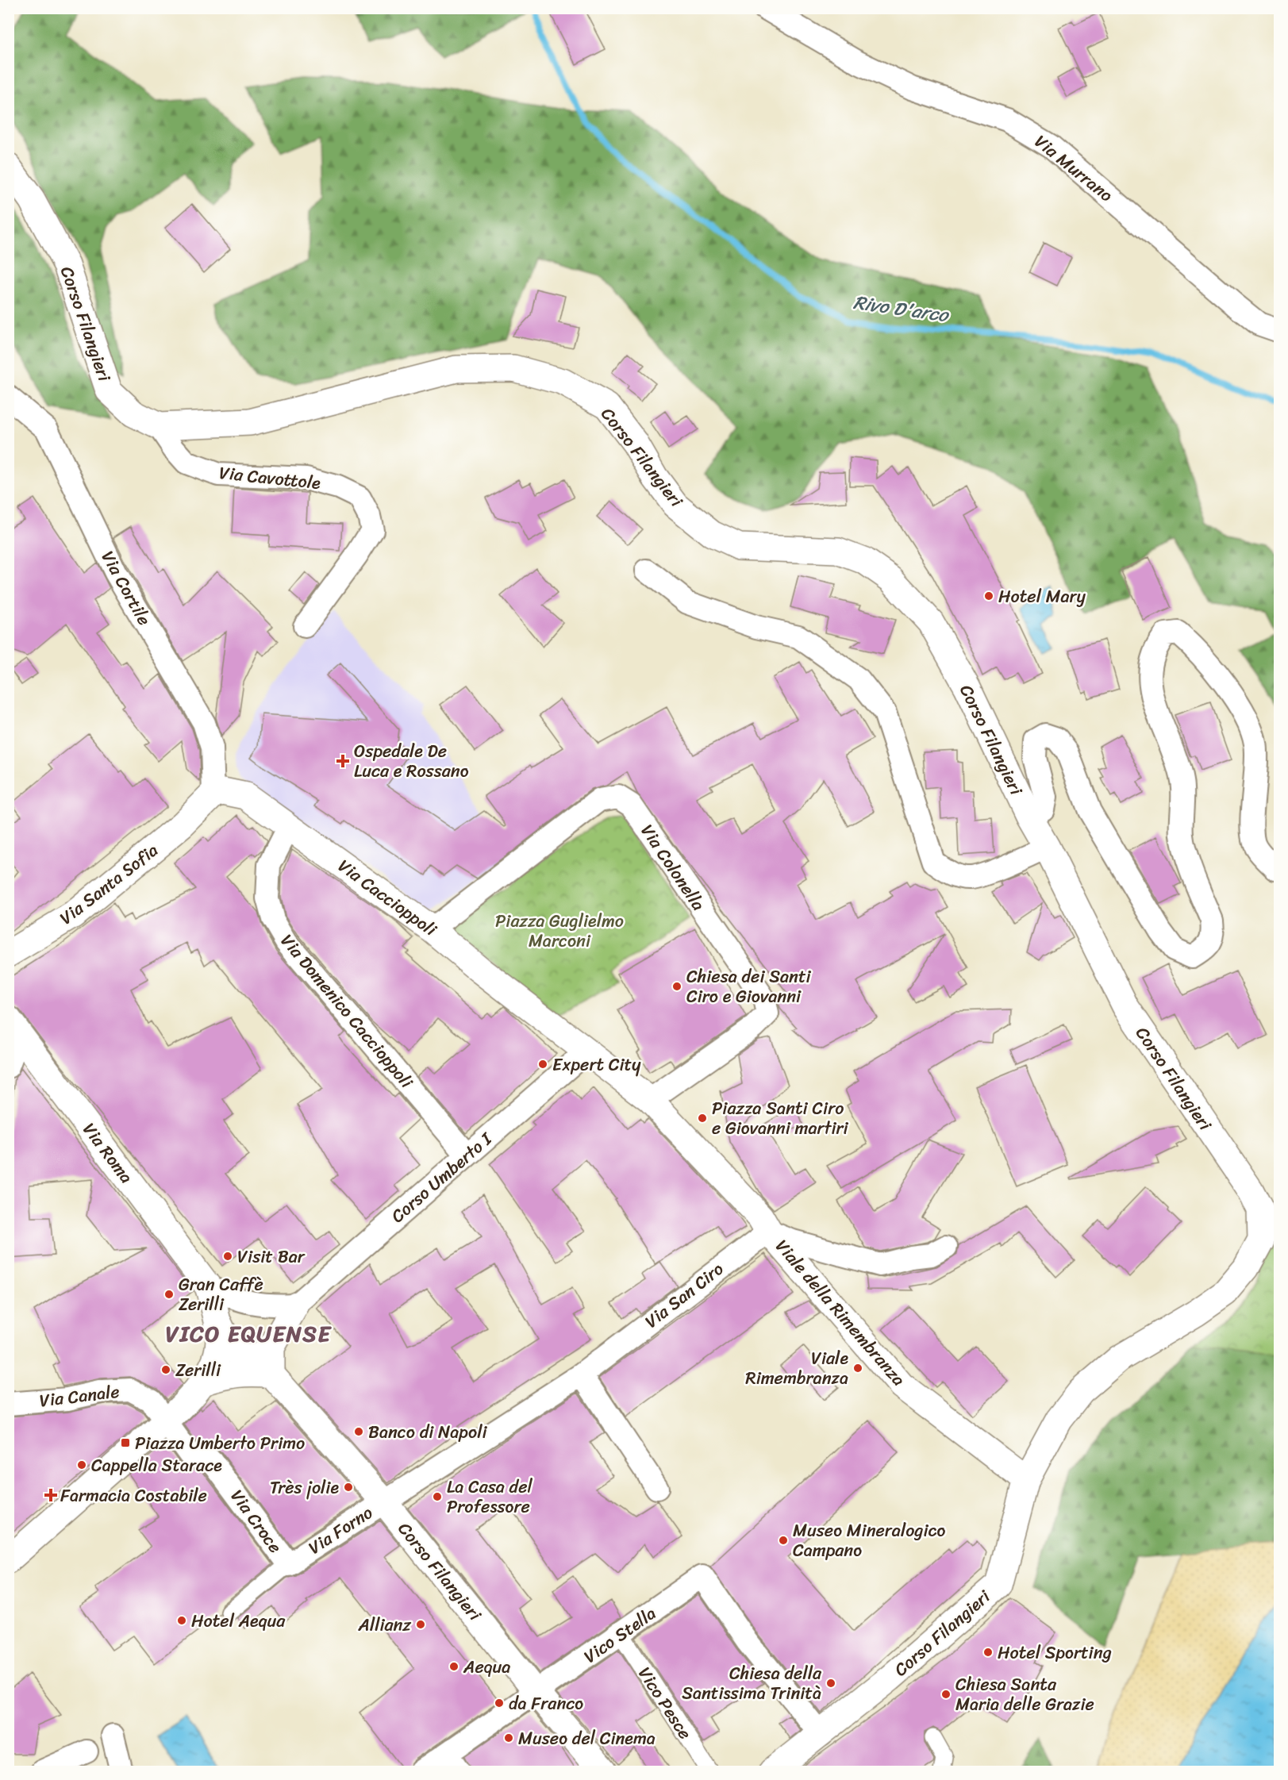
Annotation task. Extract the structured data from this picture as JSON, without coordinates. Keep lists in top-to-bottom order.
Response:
{
  "streets": {
    "street": [
      "Via Murrano",
      "Corso Filangieri",
      "Via Cavottole",
      "Via Cortile",
      "Via Colonella",
      "Via Santa Sofia",
      "Via Caccioppoli",
      "Via Domenico Caccioppoli",
      "Via Roma",
      "Corso Umberto I",
      "Via San Ciro",
      "Viale della Rimembranza",
      "Via Canale",
      "Via Croce",
      "Via Forno",
      "Vico Stella",
      "Vico Pesce"
    ]
  },
  "crossings": [
    ["Corso Filangieri", "Via Cavottole"],
    ["Corso Filangieri", "Via San Ciro"],
    ["Corso Filangieri", "Viale della Rimembranza"],
    ["Corso Filangieri", "Via Forno"],
    ["Corso Filangieri", "Vico Stella"],
    ["Via Cortile", "Via Santa Sofia"],
    ["Via Cortile", "Via Caccioppoli"],
    ["Via Colonella", "Via Caccioppoli"],
    ["Via Santa Sofia", "Via Caccioppoli"],
    ["Via Caccioppoli", "Via Domenico Caccioppoli"],
    ["Via Caccioppoli", "Corso Umberto I"],
    ["Via Domenico Caccioppoli", "Corso Umberto I"],
    ["Via San Ciro", "Viale della Rimembranza"],
    ["Via San Ciro", "Via Forno"],
    ["Via Canale", "Via Croce"],
    ["Via Croce", "Via Forno"],
    ["Vico Stella", "Vico Pesce"]
  ],
  "districts": ["VICO EQUENSE"],
  "water": ["Rivo D'arco"],
  "parks": ["Piazza Guglielmo Marconi"],
  "places": {
    "other": [
      "Hotel Mary",
      "Chiesa dei Santi Ciro e Giovanni",
      "Expert City",
      "Piazza Santi Ciro e Giovanni martiri",
      "Visit Bar",
      "Gran Caffè Zerilli",
      "Viale Rimembranza",
      "Zerilli",
      "Banco di Napoli",
      "Cappella Starace",
      "Très jolie",
      "La Casa del Professore",
      "Museo Mineralogico Campano",
      "Hotel Aequa",
      "Allianz",
      "Hotel Sporting",
      "Aequa",
      "Chiesa della Santissima Trinità",
      "Chiesa Santa Maria delle Grazie",
      "da Franco",
      "Museo del Cinema"
    ],
    "health": ["Ospedale De Luca e Rossano", "Farmacia Costabile"],
    "transit": ["Piazza Umberto Primo"]
  }
}
